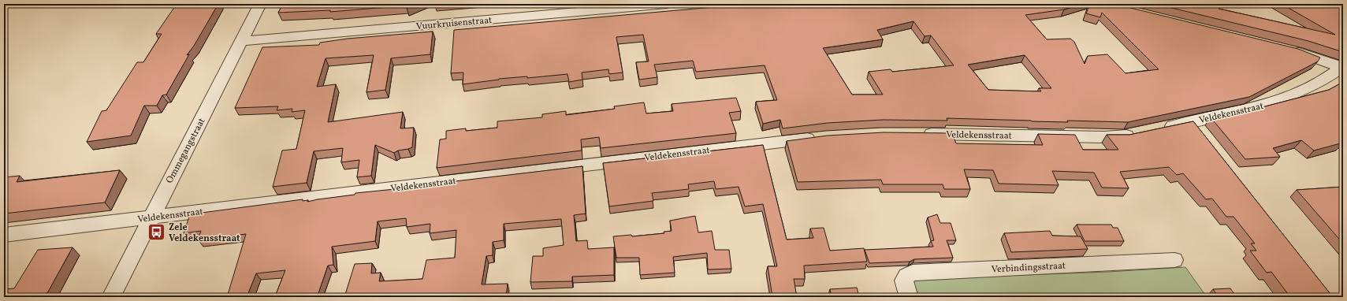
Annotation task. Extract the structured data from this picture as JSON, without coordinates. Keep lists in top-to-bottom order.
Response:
{
  "streets": {
    "street": [
      "Vuurkruisenstraat",
      "Veldekensstraat",
      "Ommegangstraat",
      "Verbindingsstraat"
    ]
  },
  "crossings": [
    ["Vuurkruisenstraat", "Ommegangstraat"],
    ["Veldekensstraat", "Ommegangstraat"]
  ],
  "places": {
    "bus stop": ["Zele Veldekensstraat"]
  }
}
